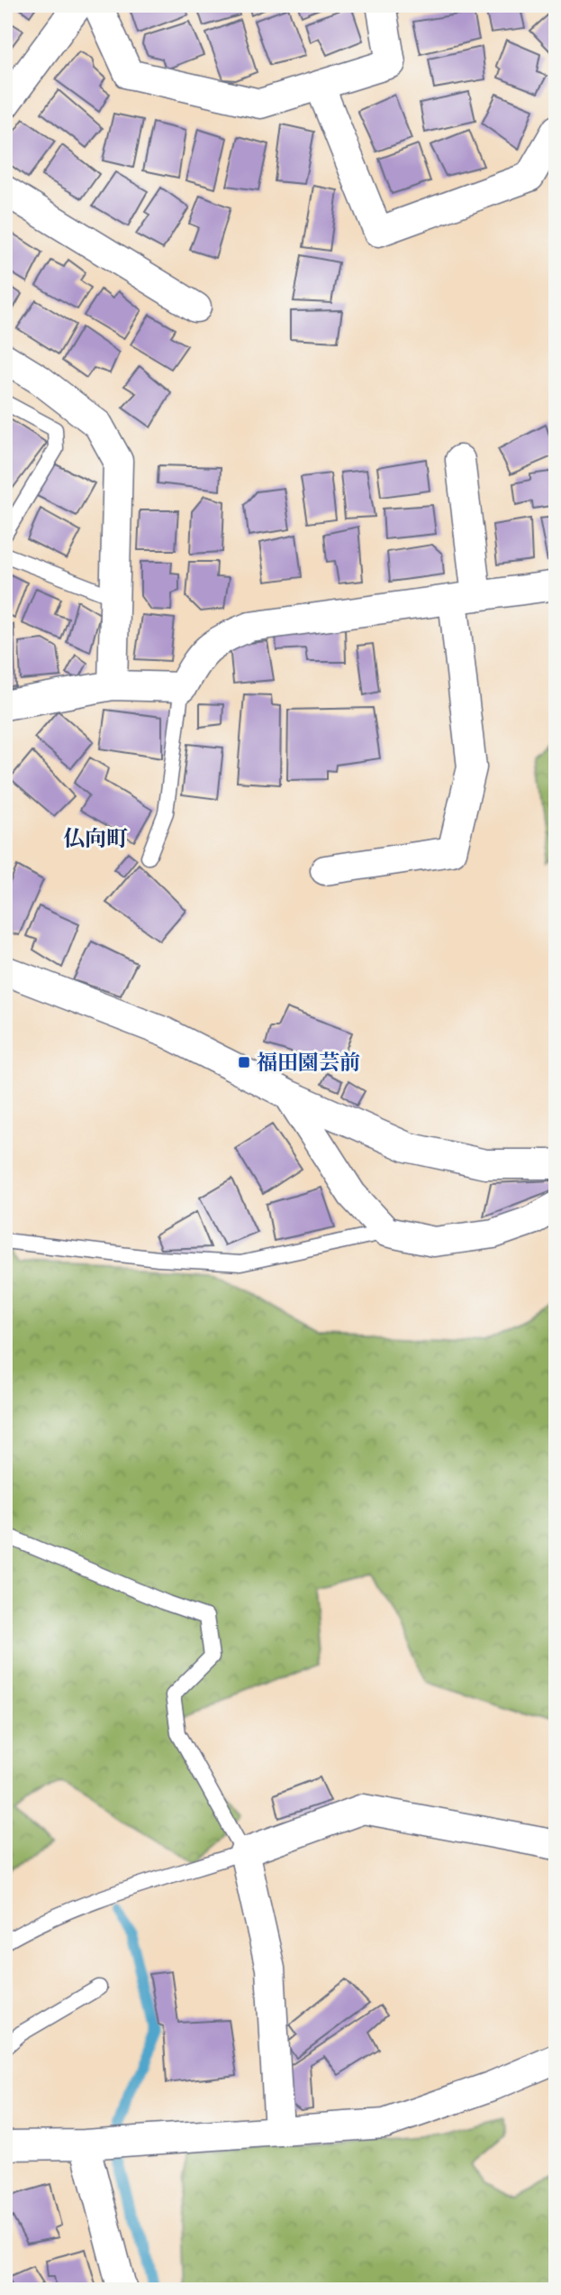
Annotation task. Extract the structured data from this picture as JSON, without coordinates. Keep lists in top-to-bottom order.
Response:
{
  "districts": ["仏向町"],
  "places": {
    "transit": ["福田園芸前"]
  }
}
